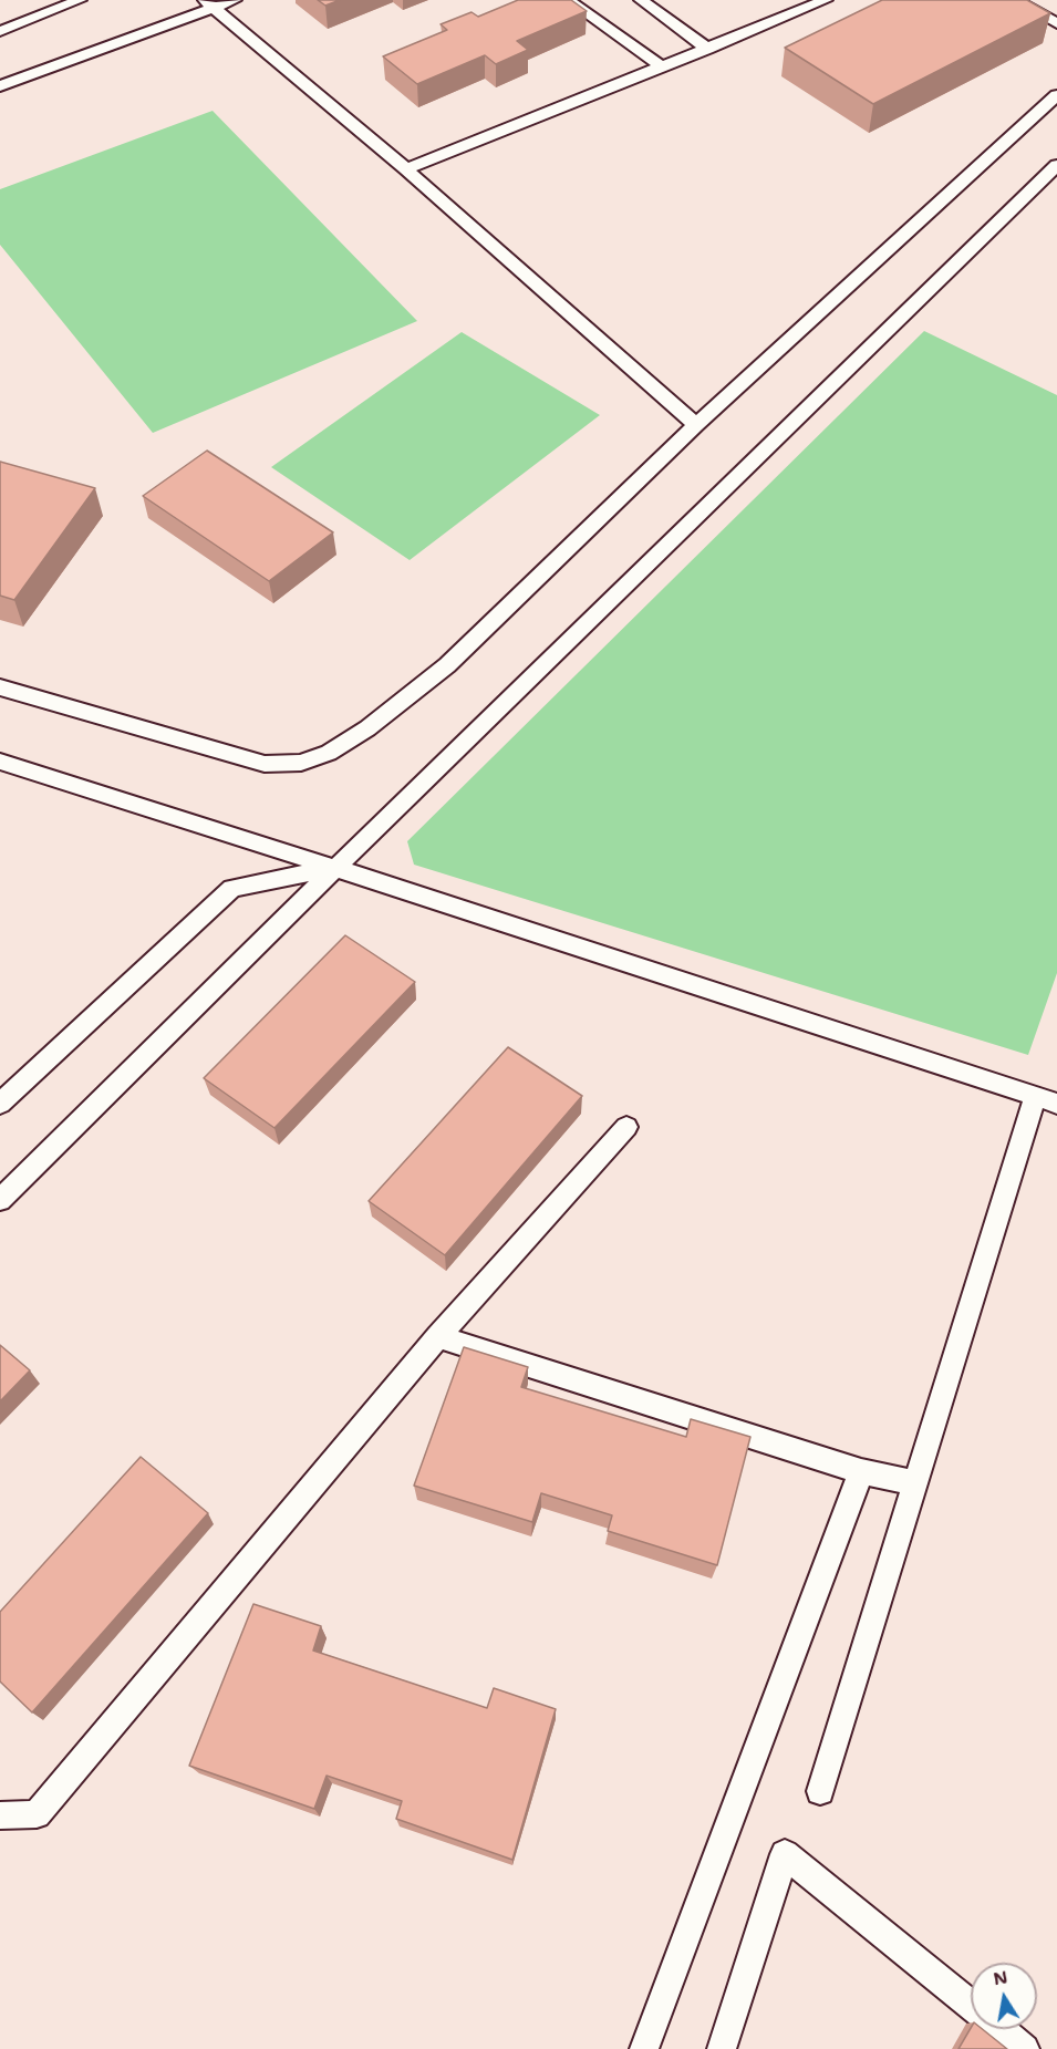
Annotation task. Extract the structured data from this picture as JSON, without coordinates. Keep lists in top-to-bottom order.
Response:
{
  "north": "top"
}
